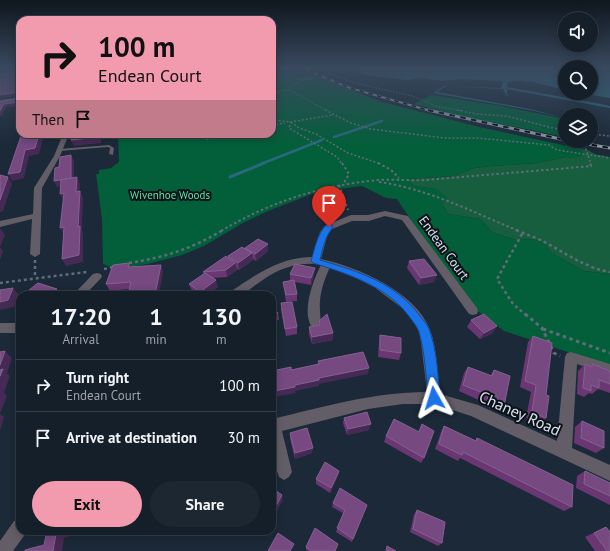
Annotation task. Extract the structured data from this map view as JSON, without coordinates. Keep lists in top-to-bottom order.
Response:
{
  "streets": {
    "street": ["Endean Court", "Chaney Road"]
  },
  "parks": ["Wivenhoe Woods"],
  "page": {
    "turn": ["100 m", "Endean Court"],
    "then": "Then",
    "eta": [
      "17:20",
      "Arrival",
      "1",
      "min",
      "130",
      "m"
    ],
    "list": [
      {
        "name": "Turn right",
        "note": "Endean Court",
        "value": "100 m"
      },
      {
        "name": "Arrive at destination",
        "value": "30 m"
      }
    ],
    "buttons": ["Exit", "Share"]
  }
}
